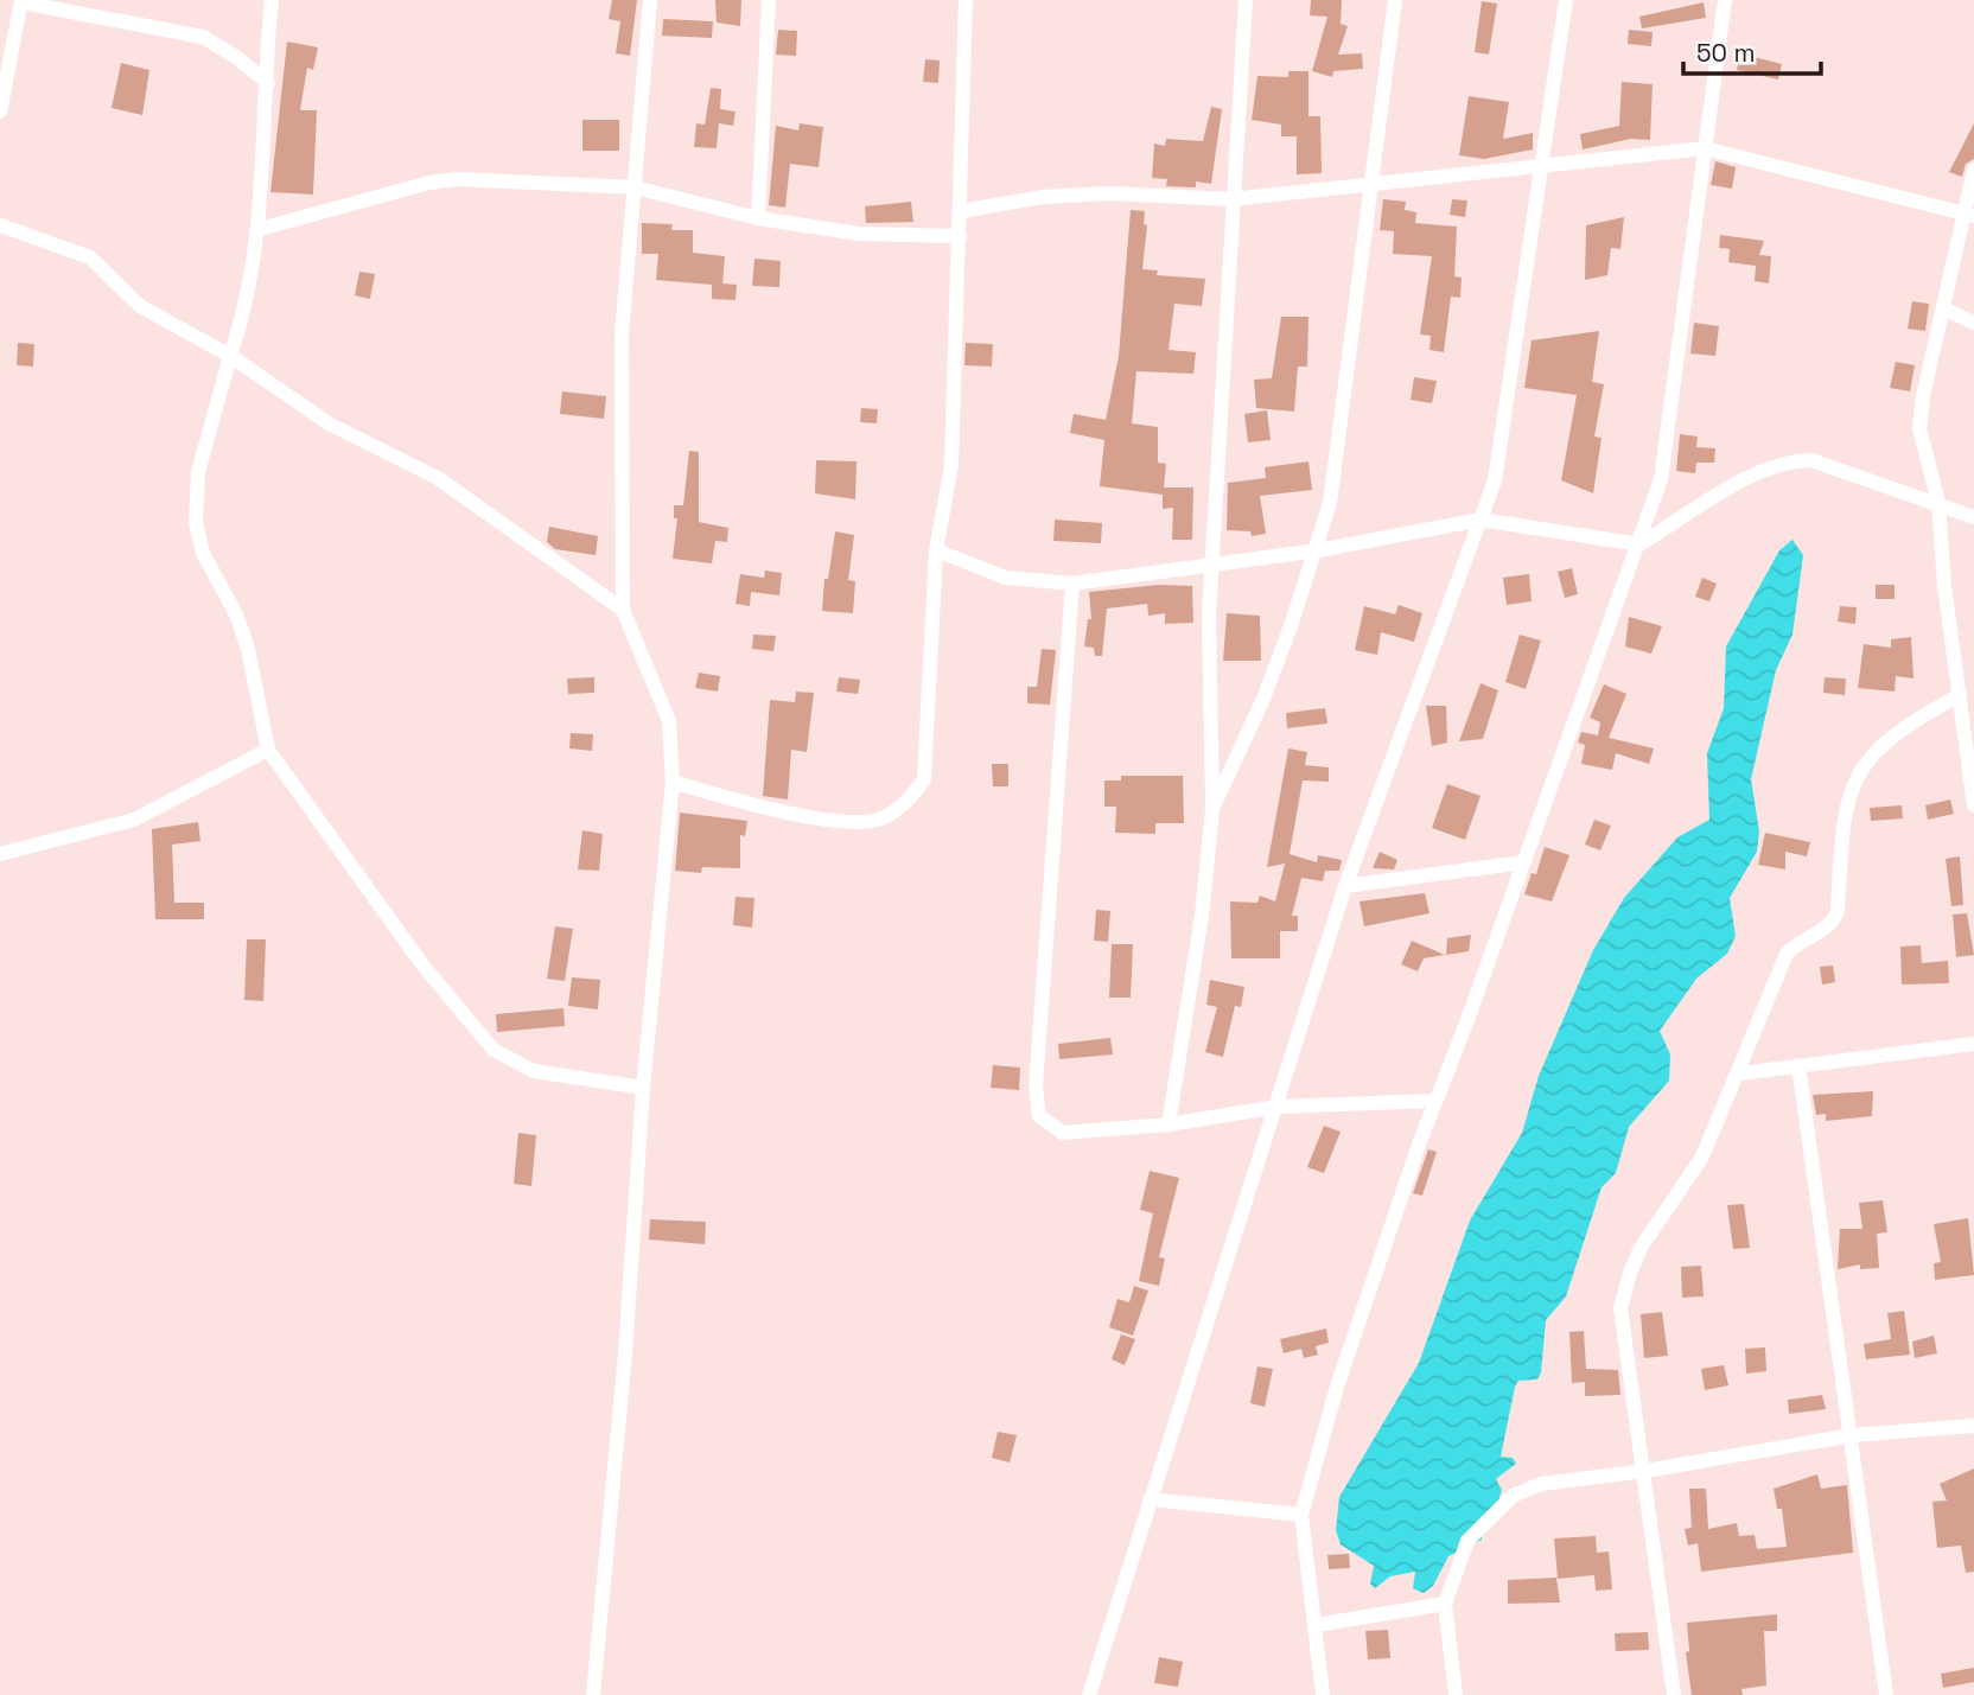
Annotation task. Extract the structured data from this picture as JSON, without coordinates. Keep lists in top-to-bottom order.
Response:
{
  "scale_bar": "50 m"
}
